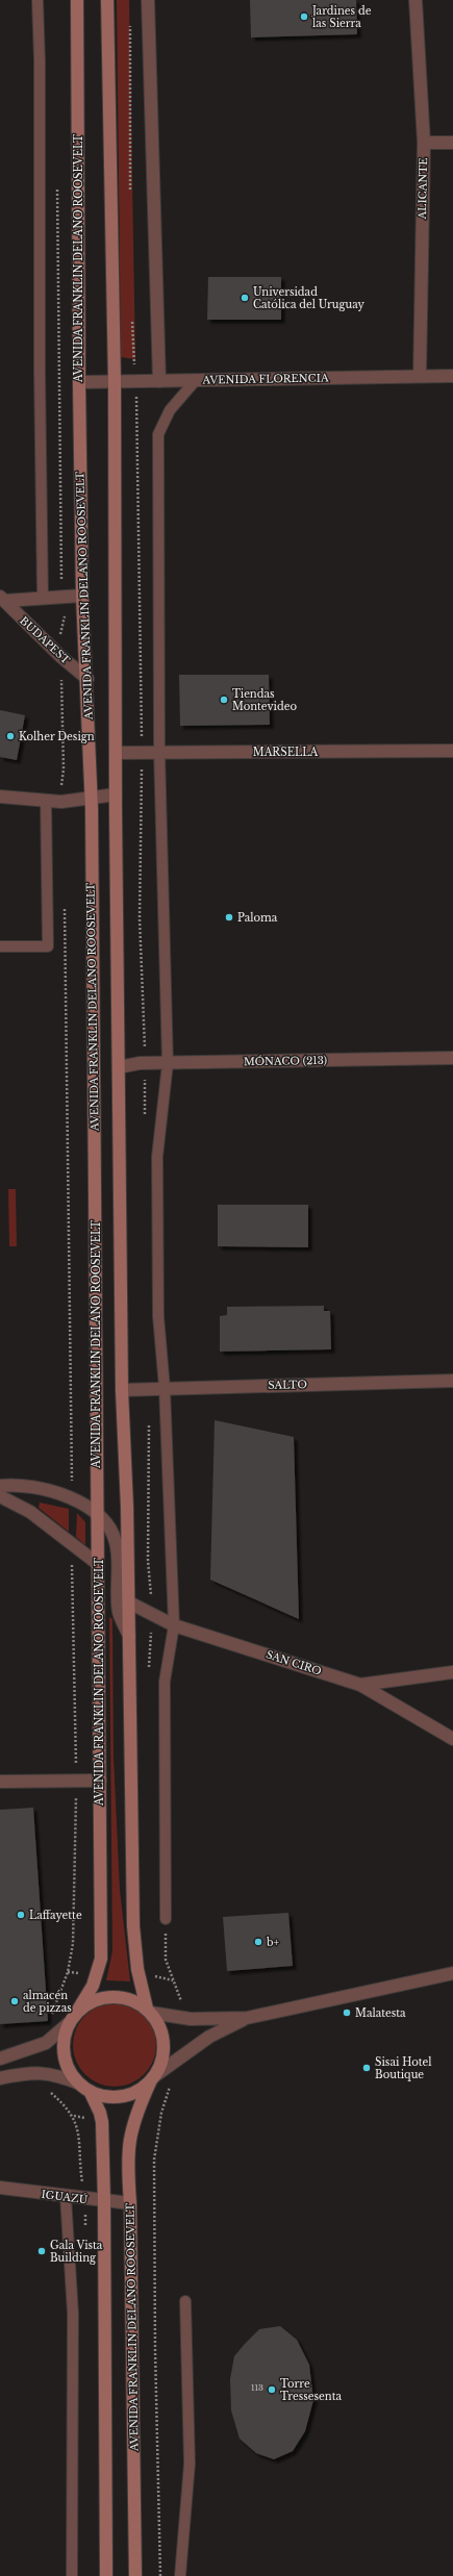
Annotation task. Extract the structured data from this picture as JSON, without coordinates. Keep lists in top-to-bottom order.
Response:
{
  "streets": {
    "main road": ["AVENIDA FRANKLIN DELANO ROOSEVELT"],
    "street": [
      "ALICANTE",
      "AVENIDA FLORENCIA",
      "BUDAPEST",
      "MARSELLA",
      "MÓNACO (213)",
      "SALTO",
      "SAN CIRO",
      "IGUAZÚ"
    ]
  },
  "crossings": [
    ["ALICANTE", "AVENIDA FLORENCIA"],
    ["AVENIDA FRANKLIN DELANO ROOSEVELT", "AVENIDA FLORENCIA"],
    ["AVENIDA FRANKLIN DELANO ROOSEVELT", "BUDAPEST"],
    ["AVENIDA FRANKLIN DELANO ROOSEVELT", "IGUAZÚ"]
  ],
  "places": [
    "Jardines de las Sierra",
    "Universidad Católica del Uruguay",
    "Tiendas Montevideo",
    "Kolher Design",
    "Paloma",
    "Laffayette",
    "b+",
    "almacén de pizzas",
    "Malatesta",
    "Sisai Hotel Boutique",
    "Gala Vista Building",
    "Torre Tressesenta"
  ],
  "house_numbers": ["113"]
}
